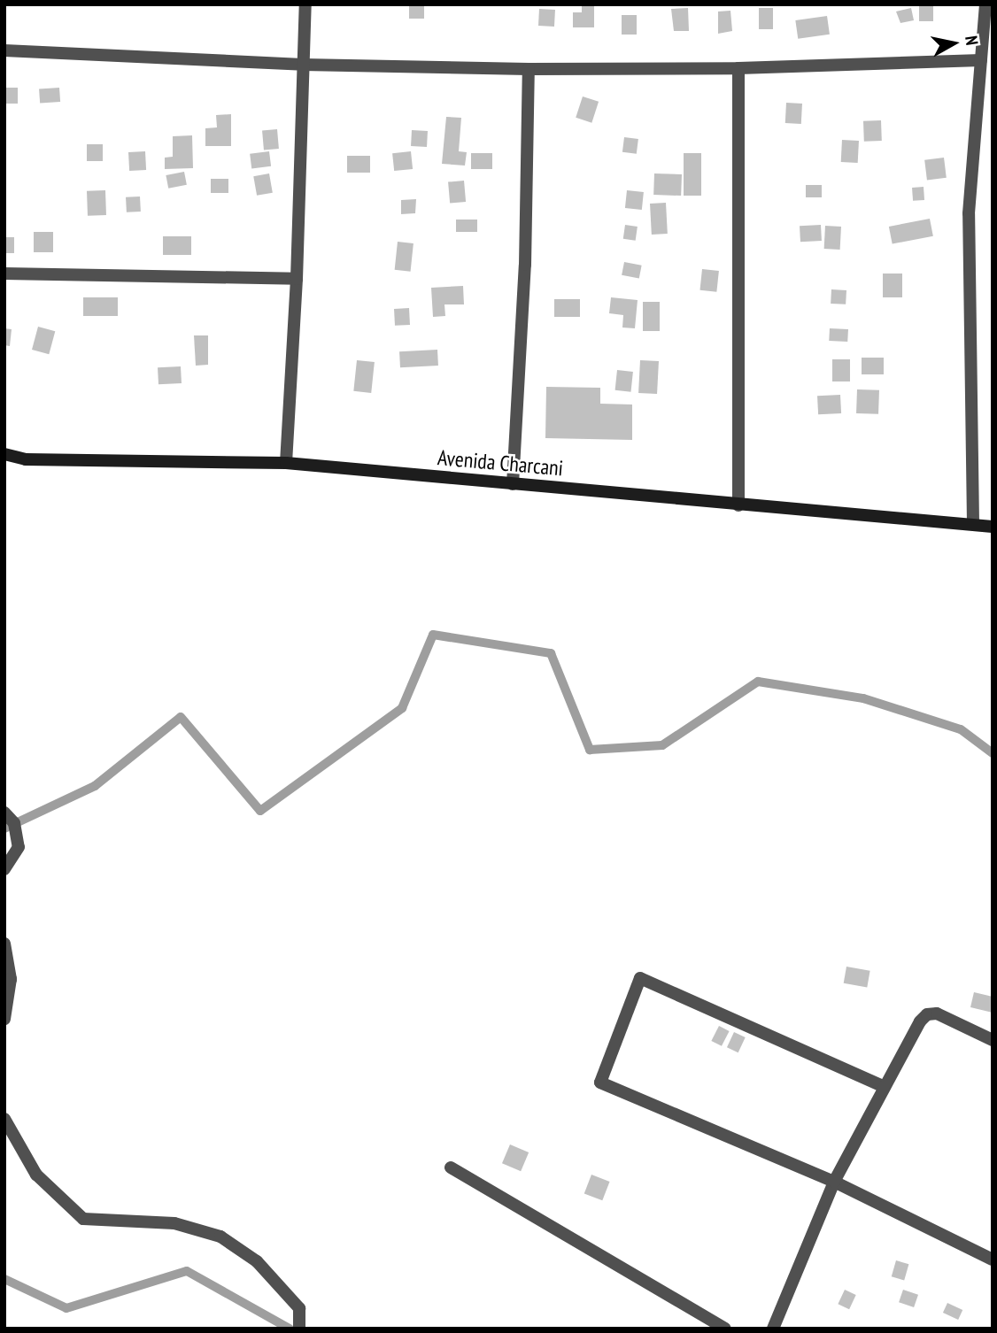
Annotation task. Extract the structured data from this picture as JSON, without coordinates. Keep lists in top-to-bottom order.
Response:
{
  "streets": {
    "main road": ["Avenida Charcani"]
  },
  "north": "right"
}
